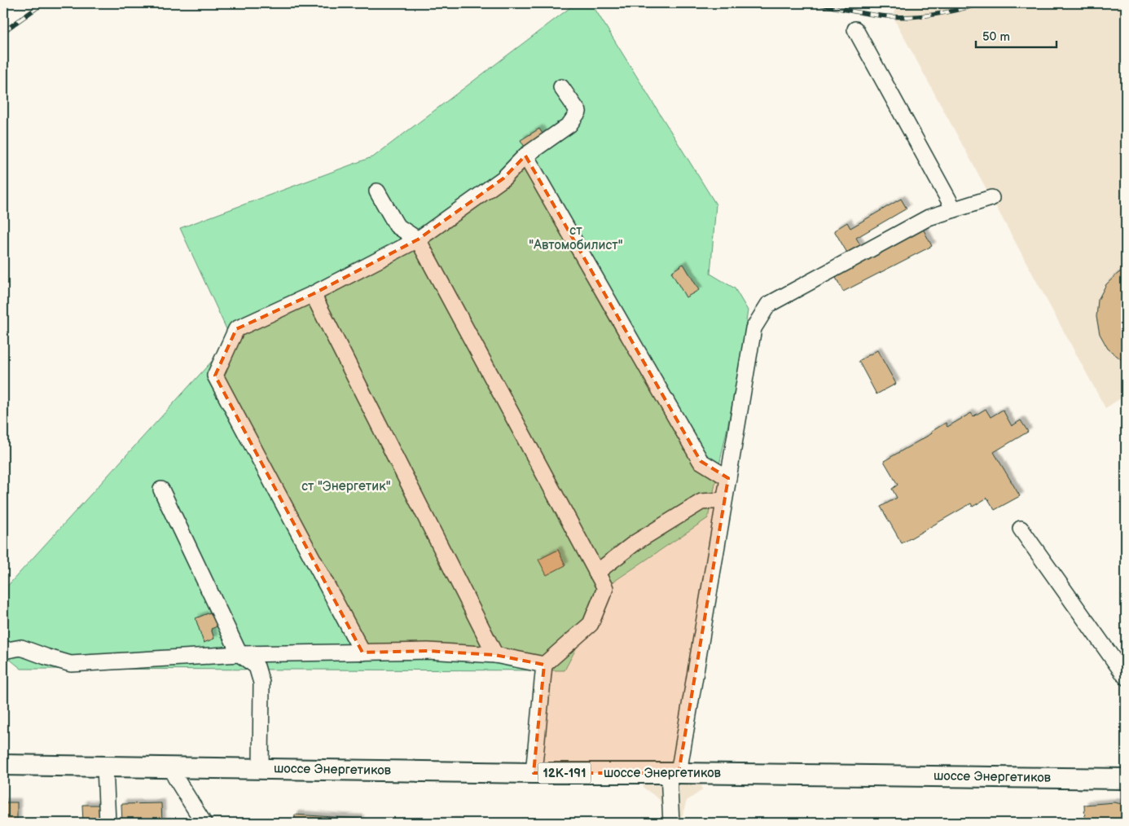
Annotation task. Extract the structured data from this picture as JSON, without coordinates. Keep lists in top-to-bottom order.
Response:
{
  "streets": {
    "main road": ["шоссе Энергетиков", "12К-191"]
  },
  "parks": ["ст \"Автомобилист\"", "ст \"Энергетик\""],
  "scale_bar": "50 m"
}
